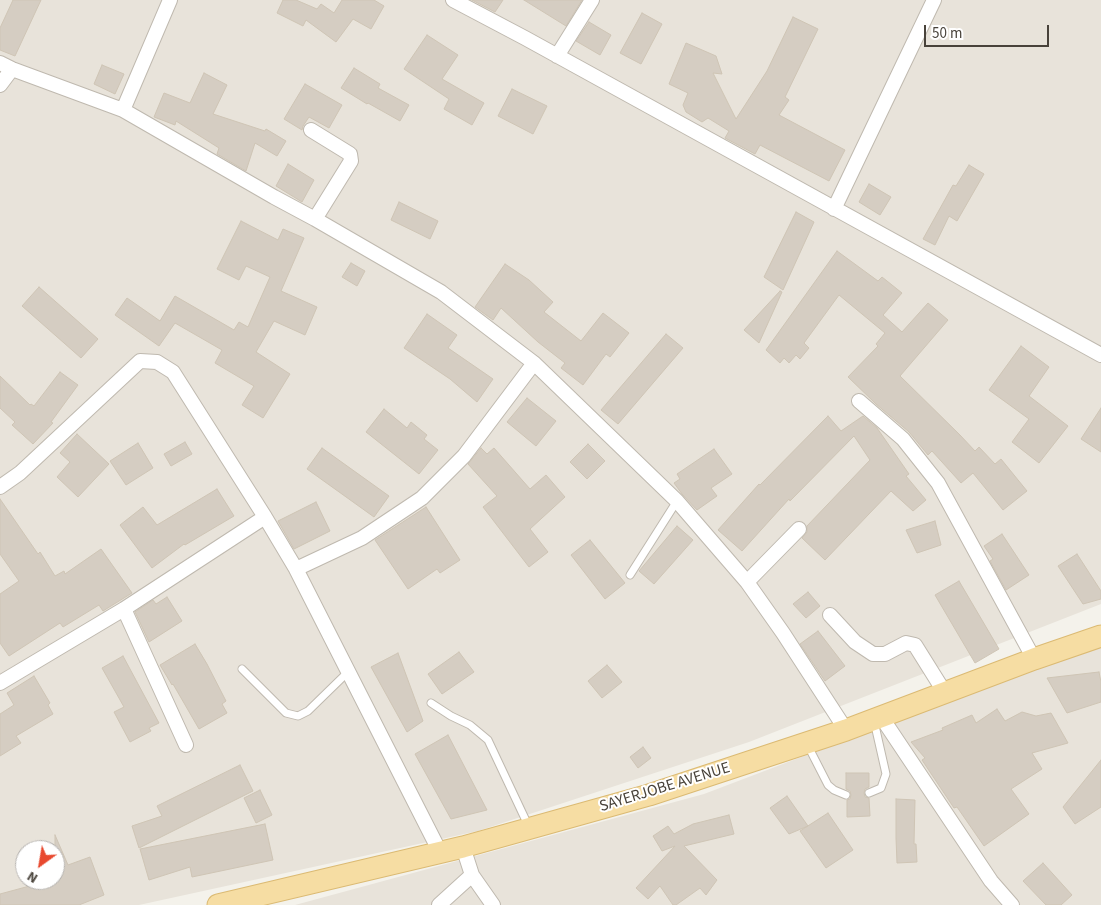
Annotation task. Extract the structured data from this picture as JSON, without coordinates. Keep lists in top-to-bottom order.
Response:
{
  "streets": {
    "main road": ["SAYERJOBE AVENUE"]
  },
  "scale_bar": "50 m",
  "north": "bottom left"
}
